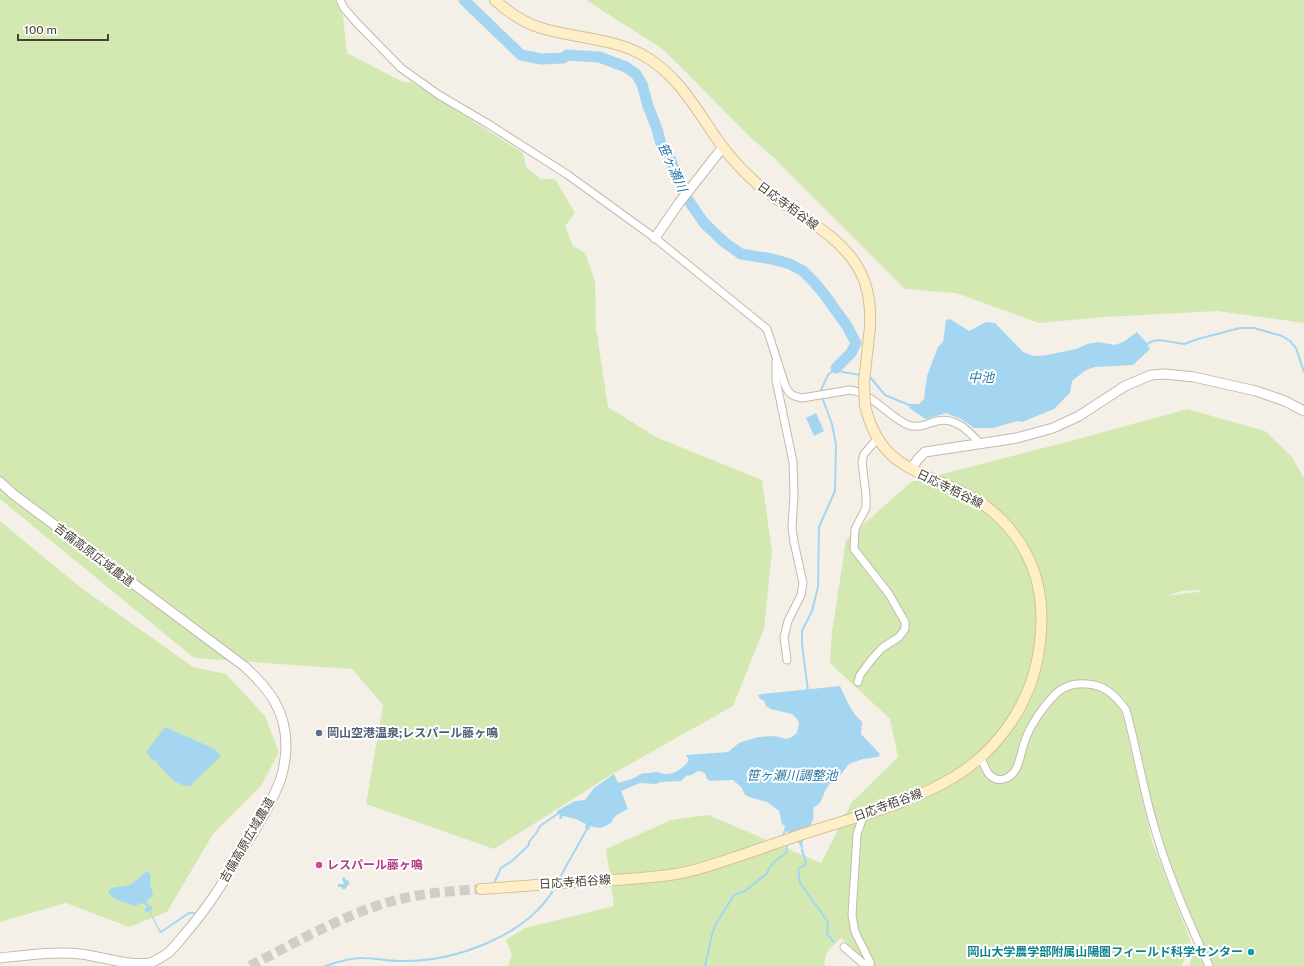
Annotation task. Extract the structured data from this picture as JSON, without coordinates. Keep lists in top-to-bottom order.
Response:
{
  "streets": {
    "main road": ["日応寺栢谷線"],
    "street": ["吉備高原広域農道"]
  },
  "water": ["笹ヶ瀬川", "中池", "笹ヶ瀬川調整池"],
  "places": ["岡山空港温泉;レスパール藤ヶ鳴", "レスパール藤ヶ鳴", "岡山大学農学部附属山陽圏フィールド科学センター"],
  "scale_bar": "100 m"
}
